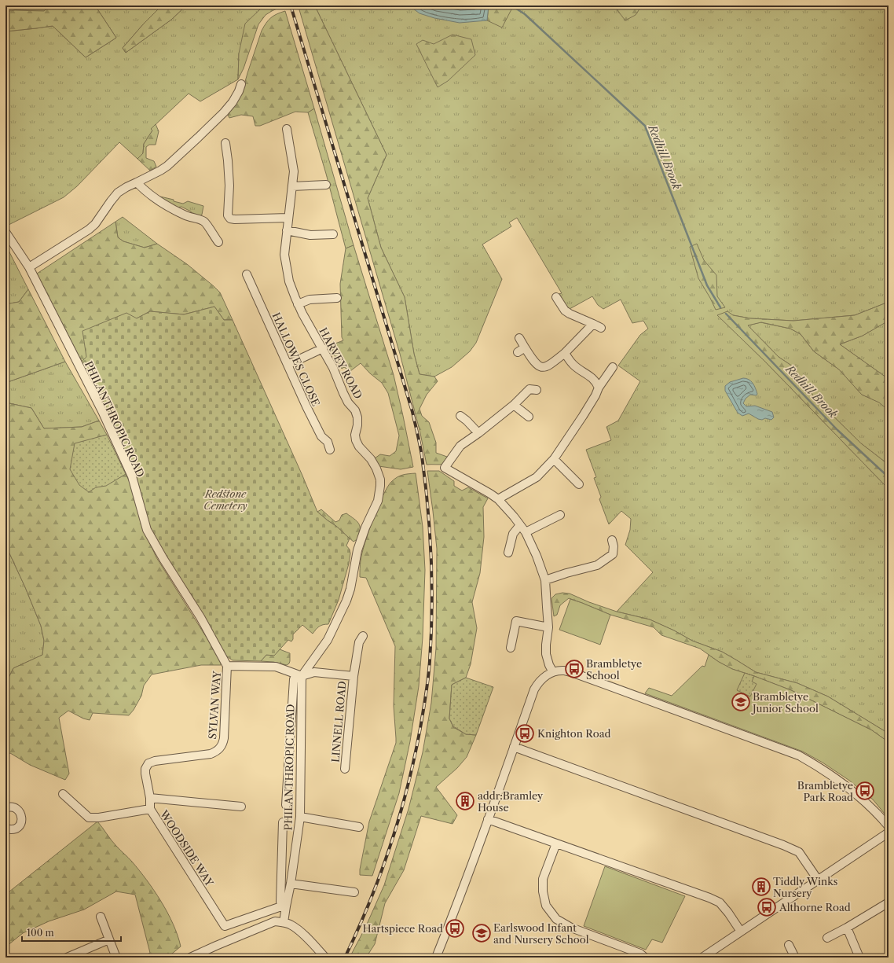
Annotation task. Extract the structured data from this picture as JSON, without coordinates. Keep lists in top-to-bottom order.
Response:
{
  "streets": {
    "street": [
      "HALLOWES CLOSE",
      "HARVEY ROAD",
      "PHILANTHROPIC ROAD",
      "SYLVAN WAY",
      "LINNELL ROAD",
      "WOODSIDE WAY"
    ]
  },
  "crossings": [
    ["HARVEY ROAD", "PHILANTHROPIC ROAD"],
    ["HARVEY ROAD", "LINNELL ROAD"],
    ["PHILANTHROPIC ROAD", "SYLVAN WAY"],
    ["PHILANTHROPIC ROAD", "LINNELL ROAD"],
    ["PHILANTHROPIC ROAD", "WOODSIDE WAY"],
    ["SYLVAN WAY", "WOODSIDE WAY"]
  ],
  "water": ["Redhill Brook"],
  "parks": ["Redstone Cemetery"],
  "places": {
    "bus stop": [
      "Brambletye School",
      "Knighton Road",
      "Brambletye Park Road",
      "Althorne Road",
      "Hartspiece Road"
    ],
    "school or university": ["Brambletye Junior School", "Earlswood Infant and Nursery School"],
    "building": ["addr:Bramley House", "Tiddly Winks Nursery"]
  },
  "scale_bar": "100 m"
}
